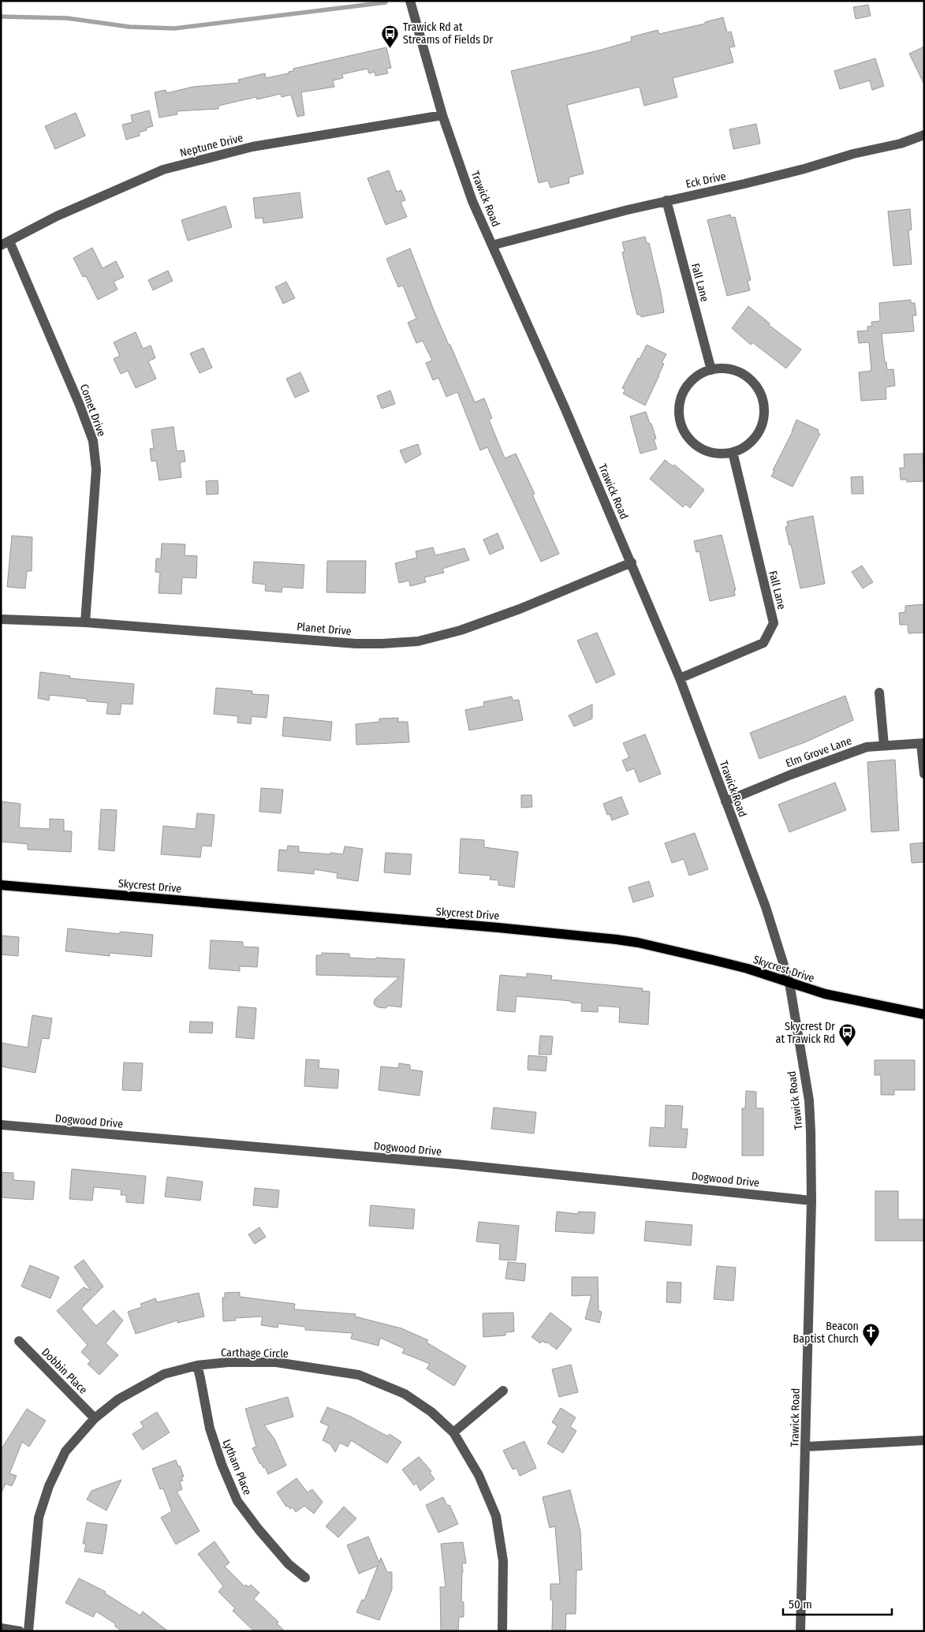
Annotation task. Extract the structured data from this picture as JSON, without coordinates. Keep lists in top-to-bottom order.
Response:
{
  "streets": {
    "main road": ["Skycrest Drive"],
    "street": [
      "Neptune Drive",
      "Eck Drive",
      "Trawick Road",
      "Fall Lane",
      "Comet Drive",
      "Planet Drive",
      "Elm Grove Lane",
      "Dogwood Drive",
      "Carthage Circle",
      "Dobbin Place",
      "Lytham Place"
    ]
  },
  "crossings": [
    ["Neptune Drive", "Trawick Road"],
    ["Neptune Drive", "Comet Drive"],
    ["Eck Drive", "Trawick Road"],
    ["Eck Drive", "Fall Lane"],
    ["Trawick Road", "Fall Lane"],
    ["Trawick Road", "Planet Drive"],
    ["Trawick Road", "Elm Grove Lane"],
    ["Trawick Road", "Skycrest Drive"],
    ["Trawick Road", "Dogwood Drive"],
    ["Comet Drive", "Planet Drive"],
    ["Carthage Circle", "Dobbin Place"],
    ["Carthage Circle", "Lytham Place"]
  ],
  "places": {
    "bus stop": ["Trawick Rd at Streams of Fields Dr", "Skycrest Dr at Trawick Rd"],
    "church": ["Beacon Baptist Church"]
  },
  "scale_bar": "50 m"
}
